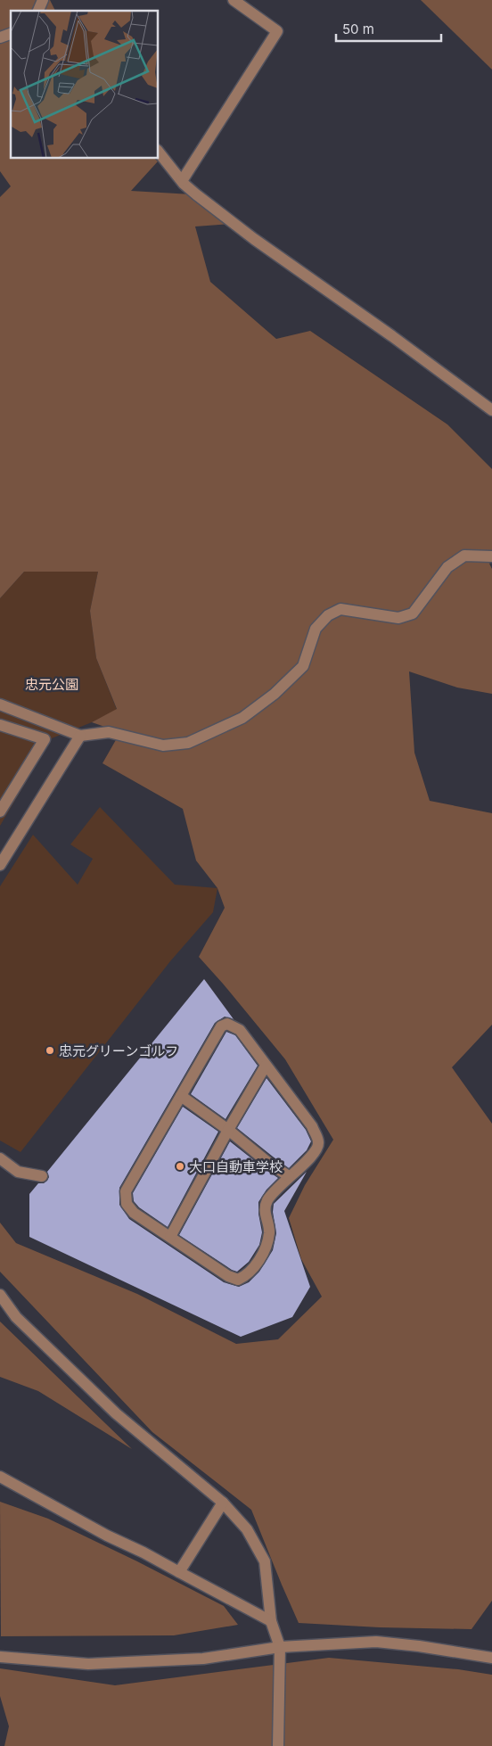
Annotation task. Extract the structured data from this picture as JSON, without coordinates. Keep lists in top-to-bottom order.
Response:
{
  "parks": ["忠元公園"],
  "places": ["忠元グリーンゴルフ", "大口自動車学校"],
  "scale_bar": "50 m"
}
